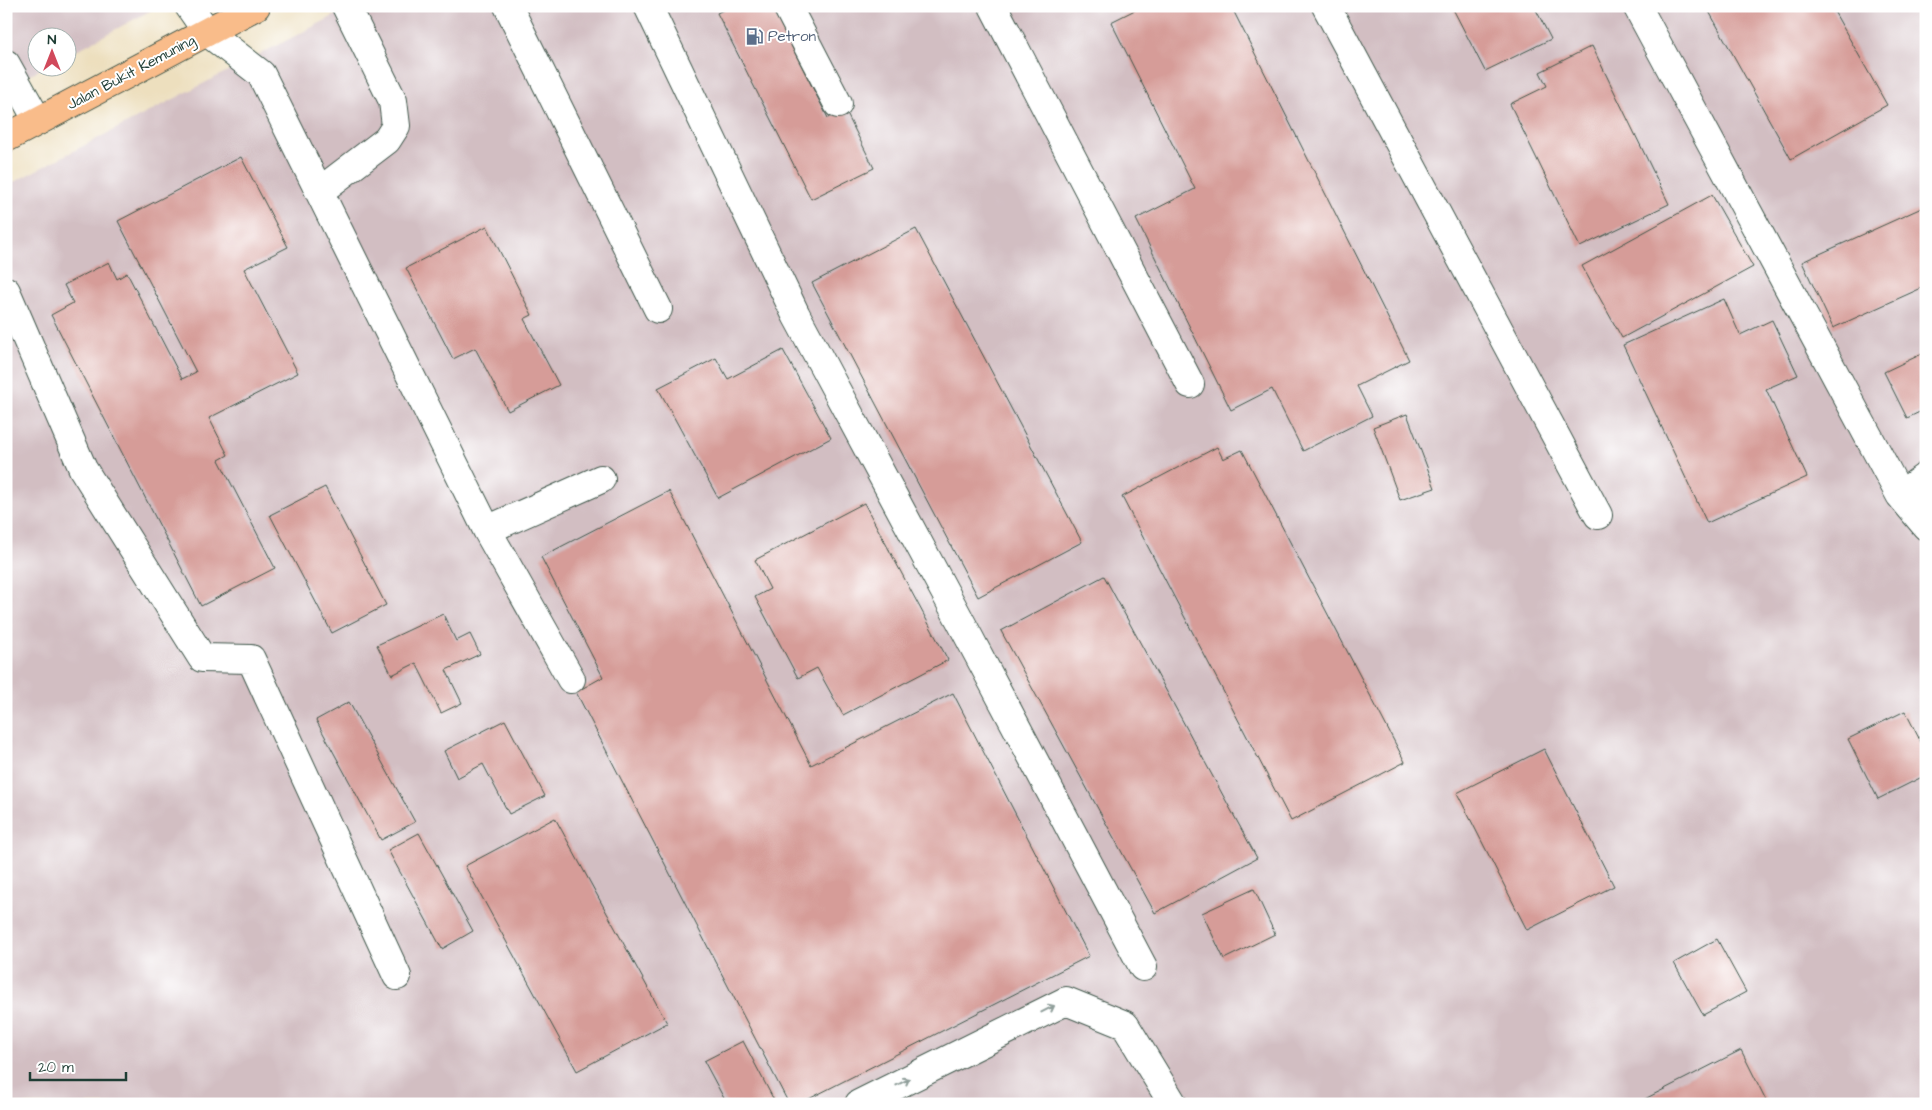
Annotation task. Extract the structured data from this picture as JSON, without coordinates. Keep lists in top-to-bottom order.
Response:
{
  "streets": {
    "main road": ["Jalan Bukit Kemuning"]
  },
  "places": {
    "fuel station": ["Petron"]
  },
  "scale_bar": "20 m",
  "north": "top"
}
